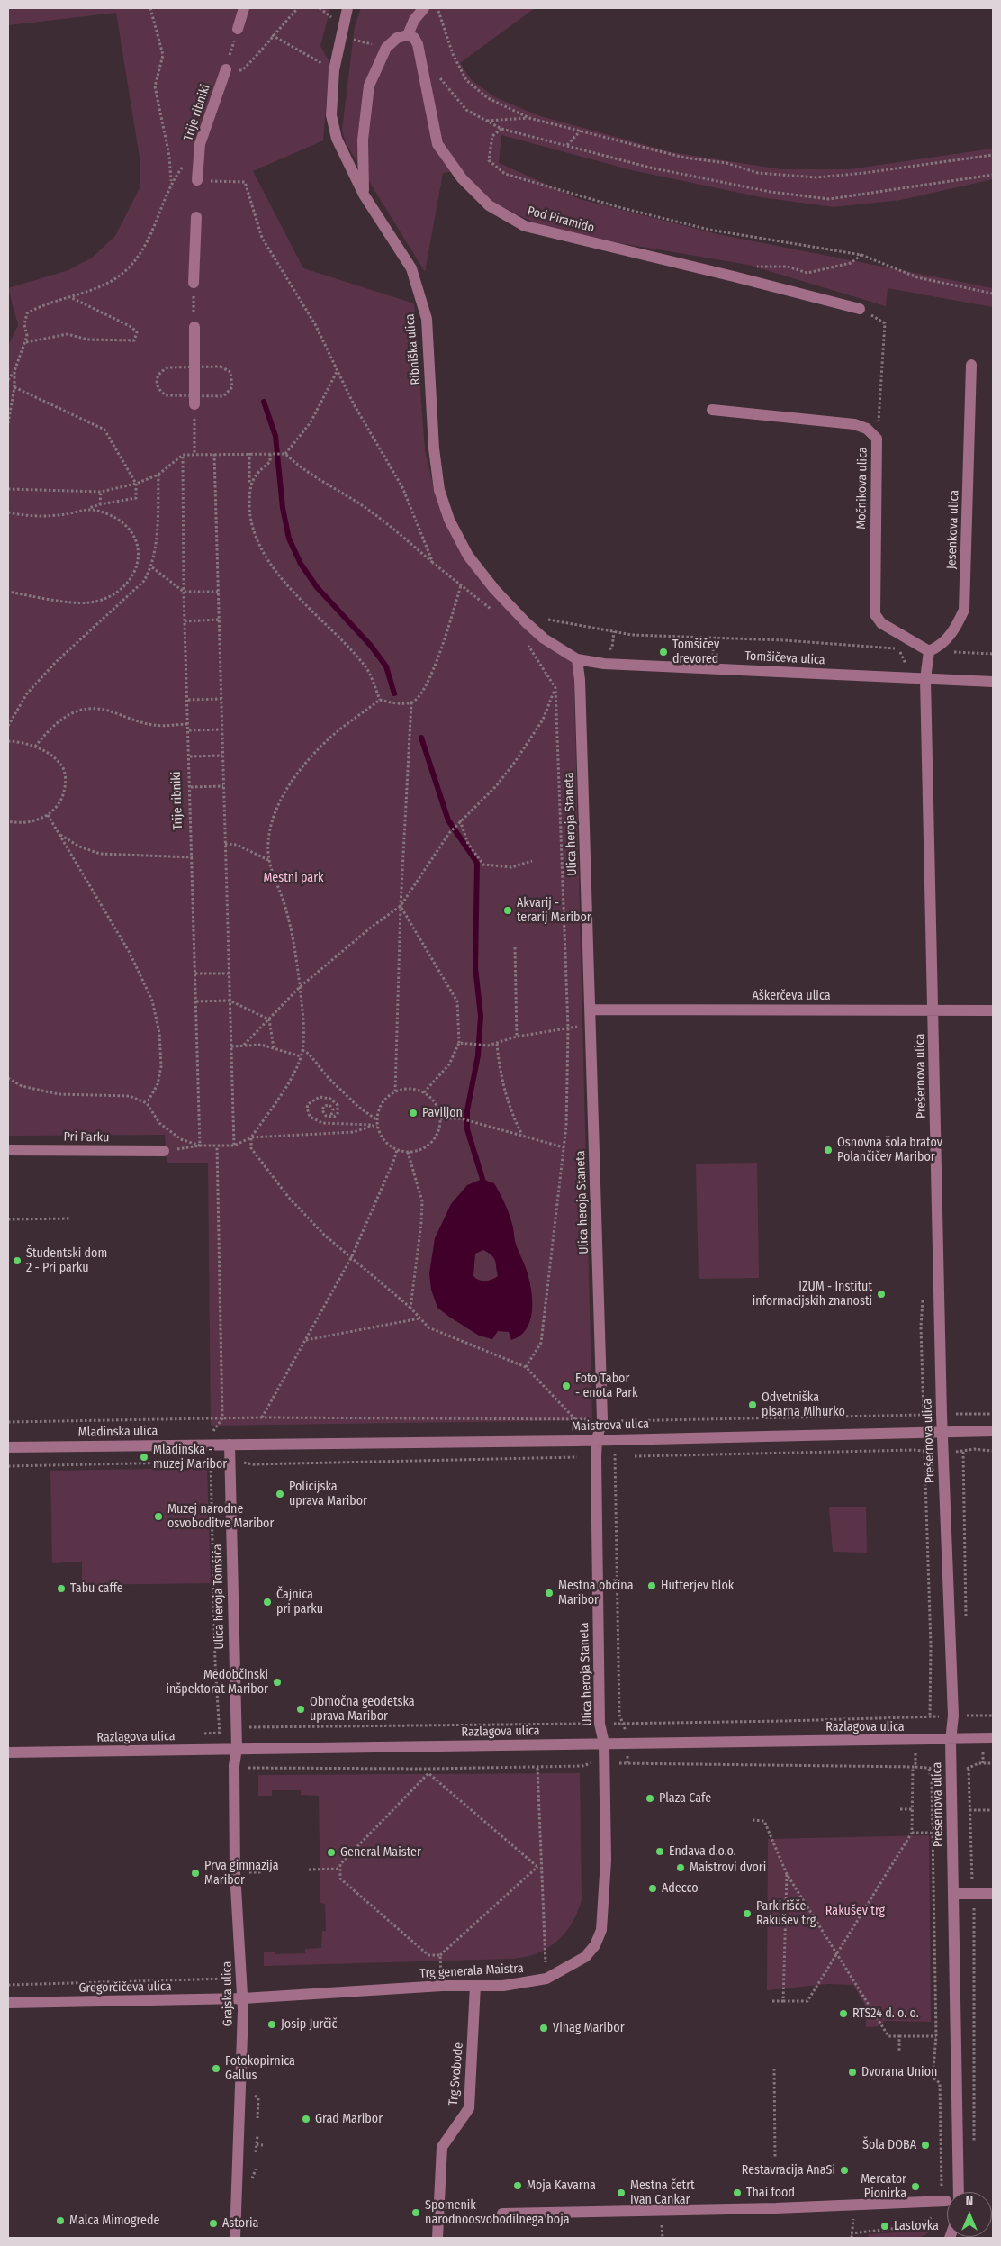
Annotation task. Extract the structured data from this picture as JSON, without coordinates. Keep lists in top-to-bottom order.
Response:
{
  "streets": {
    "street": [
      "Trije ribniki",
      "Pod Piramido",
      "Ribniška ulica",
      "Močnikova ulica",
      "Jesenkova ulica",
      "Tomšičeva ulica",
      "Ulica heroja Staneta",
      "Aškerčeva ulica",
      "Prešernova ulica",
      "Pri Parku",
      "Maistrova ulica",
      "Mladinska ulica",
      "Ulica heroja Tomšiča",
      "Razlagova ulica",
      "Trg generala Maistra",
      "Gregorčičeva ulica",
      "Grajska ulica",
      "Trg Svobode"
    ]
  },
  "crossings": [
    ["Ribniška ulica", "Tomšičeva ulica"],
    ["Ribniška ulica", "Ulica heroja Staneta"],
    ["Močnikova ulica", "Jesenkova ulica"],
    ["Tomšičeva ulica", "Ulica heroja Staneta"],
    ["Tomšičeva ulica", "Prešernova ulica"],
    ["Ulica heroja Staneta", "Aškerčeva ulica"],
    ["Ulica heroja Staneta", "Maistrova ulica"],
    ["Ulica heroja Staneta", "Razlagova ulica"],
    ["Ulica heroja Staneta", "Trg generala Maistra"],
    ["Aškerčeva ulica", "Prešernova ulica"],
    ["Prešernova ulica", "Maistrova ulica"],
    ["Prešernova ulica", "Razlagova ulica"],
    ["Maistrova ulica", "Mladinska ulica"],
    ["Maistrova ulica", "Ulica heroja Tomšiča"],
    ["Mladinska ulica", "Ulica heroja Tomšiča"],
    ["Ulica heroja Tomšiča", "Razlagova ulica"],
    ["Ulica heroja Tomšiča", "Grajska ulica"],
    ["Razlagova ulica", "Trg generala Maistra"],
    ["Razlagova ulica", "Grajska ulica"],
    ["Trg generala Maistra", "Gregorčičeva ulica"],
    ["Trg generala Maistra", "Grajska ulica"],
    ["Trg generala Maistra", "Trg Svobode"],
    ["Gregorčičeva ulica", "Grajska ulica"]
  ],
  "parks": ["Mestni park", "Rakušev trg"],
  "places": [
    "Tomšičev drevored",
    "Akvarij - terarij Maribor",
    "Paviljon",
    "Osnovna šola bratov Polančičev Maribor",
    "Študentski dom 2 - Pri parku",
    "IZUM - Institut informacijskih znanosti",
    "Foto Tabor - enota Park",
    "Odvetniška pisarna Mihurko",
    "Mladinska - muzej Maribor",
    "Policijska uprava Maribor",
    "Muzej narodne osvoboditve Maribor",
    "Hutterjev blok",
    "Tabu caffe",
    "Mestna občina Maribor",
    "Čajnica pri parku",
    "Medobčinski inšpektorat Maribor",
    "Območna geodetska uprava Maribor",
    "Plaza Cafe",
    "Endava d.o.o.",
    "General Maister",
    "Maistrovi dvori",
    "Prva gimnazija Maribor",
    "Adecco",
    "Parkirišče Rakušev trg",
    "RTS24 d. o. o.",
    "Josip Jurčič",
    "Vinag Maribor",
    "Fotokopirnica Gallus",
    "Dvorana Union",
    "Grad Maribor",
    "Šola DOBA",
    "Restavracija AnaSi",
    "Moja Kavarna",
    "Mercator Pionirka",
    "Mestna četrt Ivan Cankar",
    "Thai food",
    "Spomenik narodnoosvobodilnega boja",
    "Malca Mimogrede",
    "Astoria",
    "Lastovka"
  ],
  "north": "top"
}
